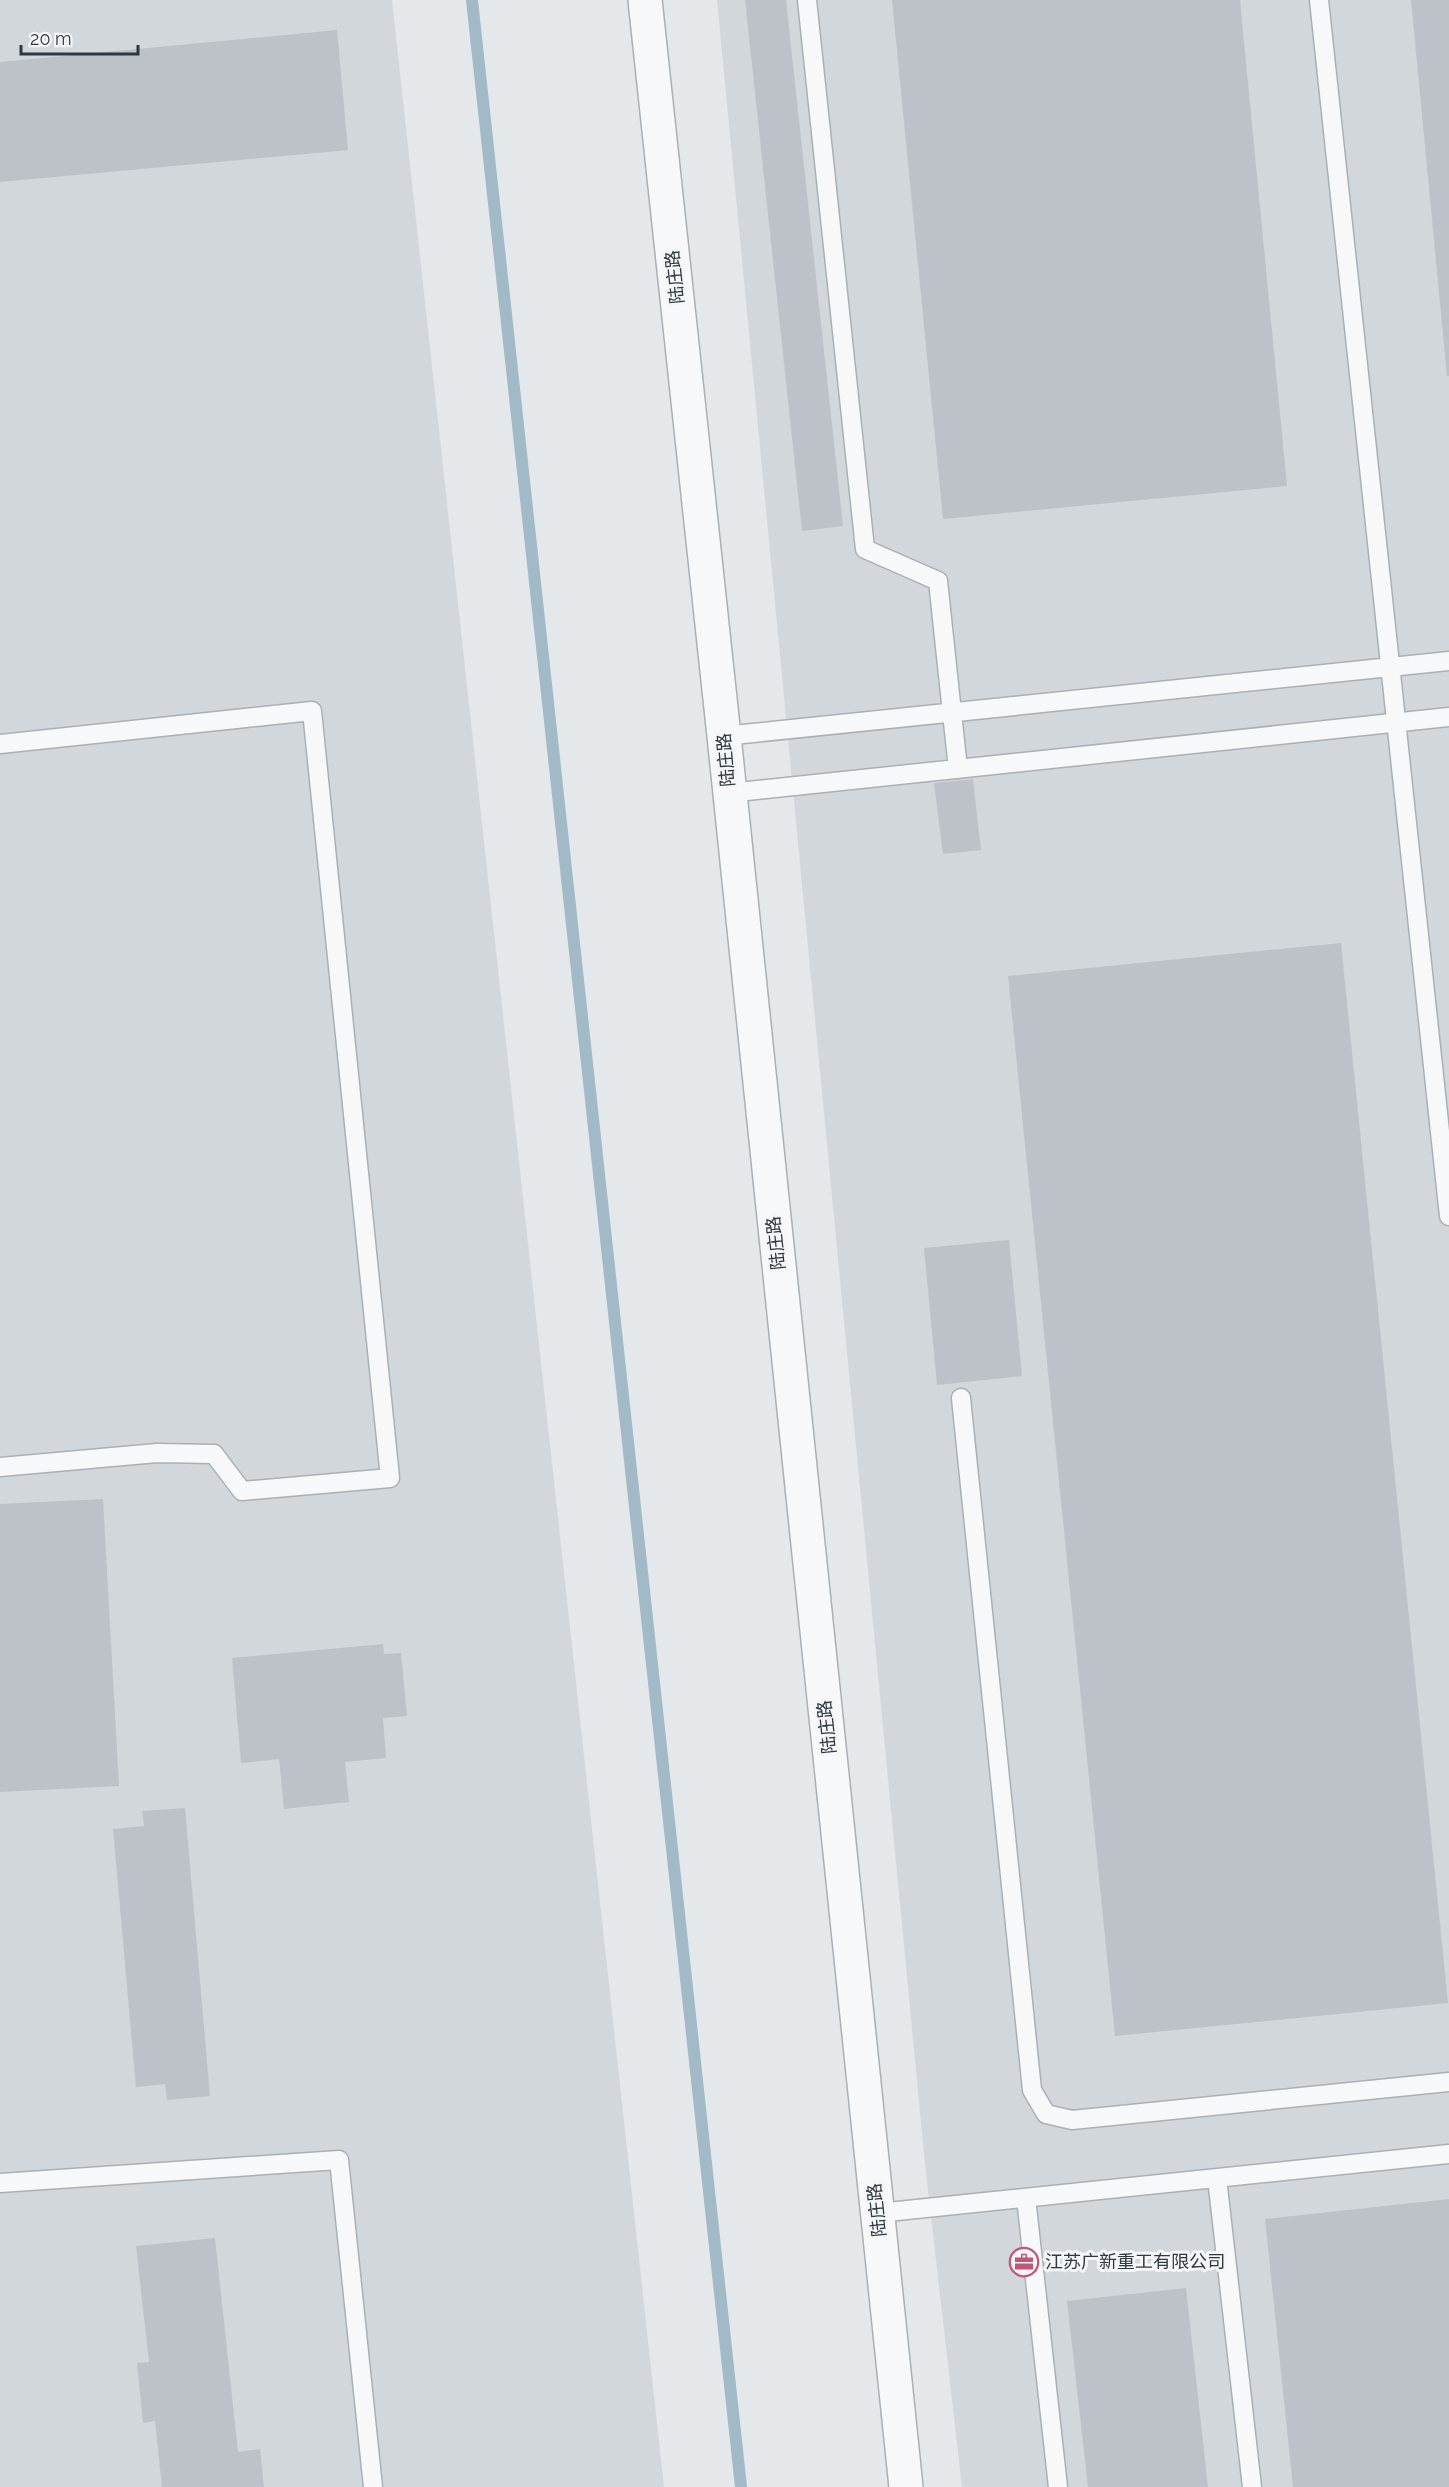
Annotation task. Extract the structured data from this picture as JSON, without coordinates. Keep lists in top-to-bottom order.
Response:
{
  "streets": {
    "street": ["陆庄路"]
  },
  "places": {
    "office": ["江苏广新重工有限公司"]
  },
  "scale_bar": "20 m"
}
